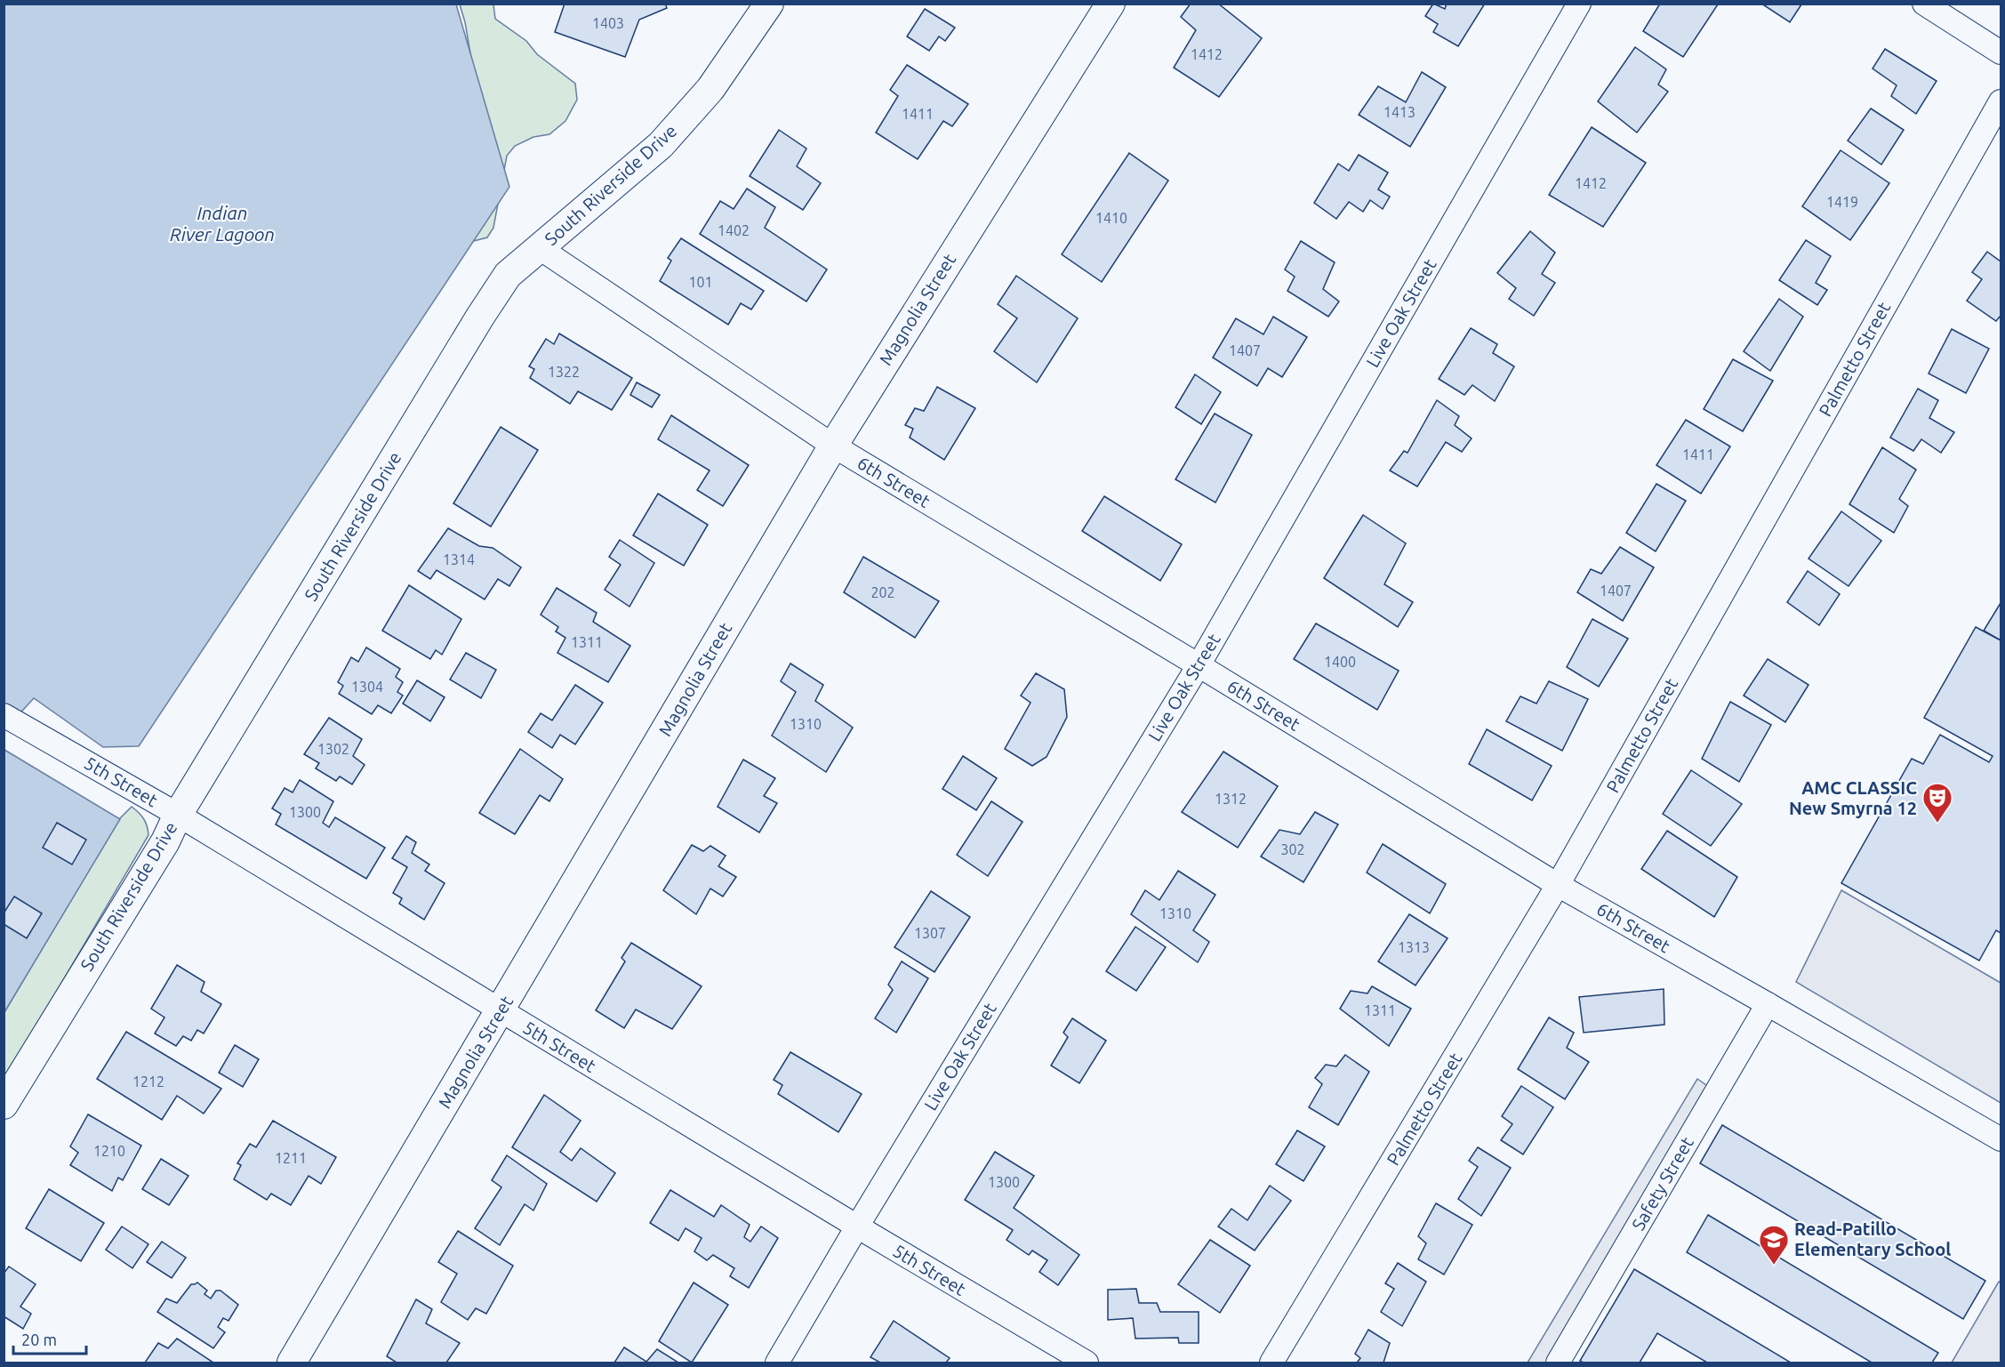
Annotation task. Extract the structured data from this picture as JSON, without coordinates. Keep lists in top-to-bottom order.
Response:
{
  "streets": {
    "street": [
      "South Riverside Drive",
      "Magnolia Street",
      "Live Oak Street",
      "Palmetto Street",
      "6th Street",
      "5th Street",
      "Safety Street"
    ]
  },
  "crossings": [
    ["South Riverside Drive", "6th Street"],
    ["South Riverside Drive", "5th Street"],
    ["Magnolia Street", "6th Street"],
    ["Magnolia Street", "5th Street"],
    ["Live Oak Street", "6th Street"],
    ["Live Oak Street", "5th Street"],
    ["Palmetto Street", "6th Street"],
    ["6th Street", "Safety Street"]
  ],
  "water": ["Indian River Lagoon"],
  "places": {
    "theatre": ["AMC CLASSIC New Smyrna 12"],
    "school or university": ["Read-Patillo Elementary School"]
  },
  "house_numbers": [
    "1403",
    "1412",
    "1413",
    "1411",
    "1412",
    "1419",
    "1410",
    "1402",
    "101",
    "1407",
    "1322",
    "1411",
    "1314",
    "1407",
    "202",
    "1311",
    "1400",
    "1304",
    "1310",
    "1302",
    "1312",
    "1300",
    "302",
    "1310",
    "1307",
    "1313",
    "1311",
    "1212",
    "1210",
    "1211",
    "1300"
  ],
  "scale_bar": "20 m"
}
